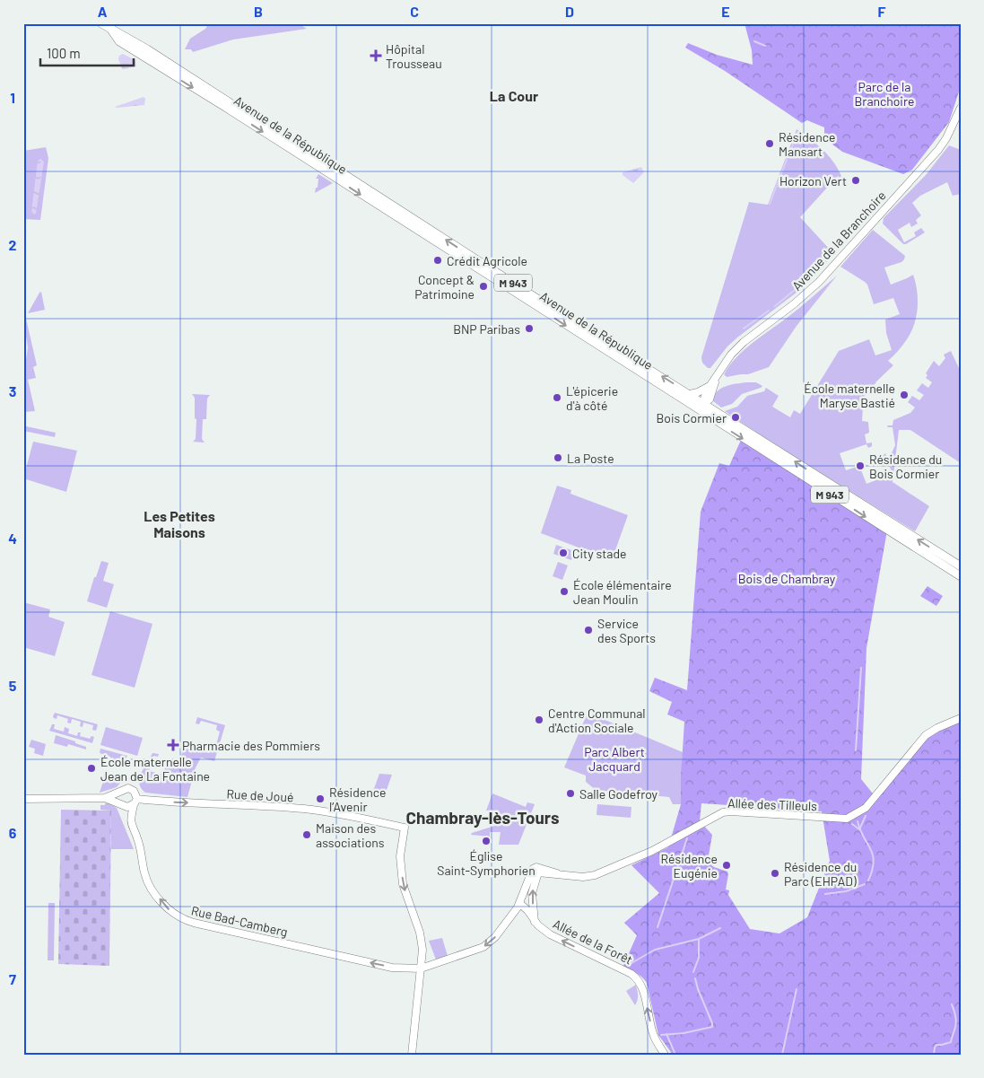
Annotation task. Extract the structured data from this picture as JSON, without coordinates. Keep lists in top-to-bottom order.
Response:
{
  "streets": {
    "main road": ["Avenue de la République", "M 943"],
    "street": [
      "Avenue de la Branchoire",
      "Rue de Joué",
      "Allée des Tilleuls",
      "Rue Bad-Camberg",
      "Allée de la Forêt"
    ]
  },
  "crossings": [
    ["Avenue de la République", "Avenue de la Branchoire"],
    ["Rue de Joué", "Rue Bad-Camberg"],
    ["Allée des Tilleuls", "Allée de la Forêt"]
  ],
  "one_way": ["Rue Bad-Camberg", "Allée de la Forêt"],
  "districts": ["La Cour", "Les Petites Maisons", "Chambray-lès-Tours"],
  "parks": ["Parc de la Branchoire", "Bois de Chambray", "Parc Albert Jacquard"],
  "places": {
    "health": ["Hôpital Trousseau", "Pharmacie des Pommiers"],
    "other": [
      "Résidence Mansart",
      "Horizon Vert",
      "Crédit Agricole",
      "Concept & Patrimoine",
      "BNP Paribas",
      "École maternelle Maryse Bastié",
      "L'épicerie d'à côté",
      "Bois Cormier",
      "La Poste",
      "Résidence du Bois Cormier",
      "City stade",
      "École élémentaire Jean Moulin",
      "Service des Sports",
      "Centre Communal d'Action Sociale",
      "École maternelle Jean de La Fontaine",
      "Salle Godefroy",
      "Résidence l’Avenir",
      "Maison des associations",
      "Église Saint-Symphorien",
      "Résidence Eugénie",
      "Résidence du Parc (EHPAD)"
    ]
  },
  "scale_bar": "100 m",
  "grid": {
    "columns": [
      "A",
      "B",
      "C",
      "D",
      "E",
      "F"
    ],
    "rows": [
      "1",
      "2",
      "3",
      "4",
      "5",
      "6",
      "7"
    ]
  }
}
